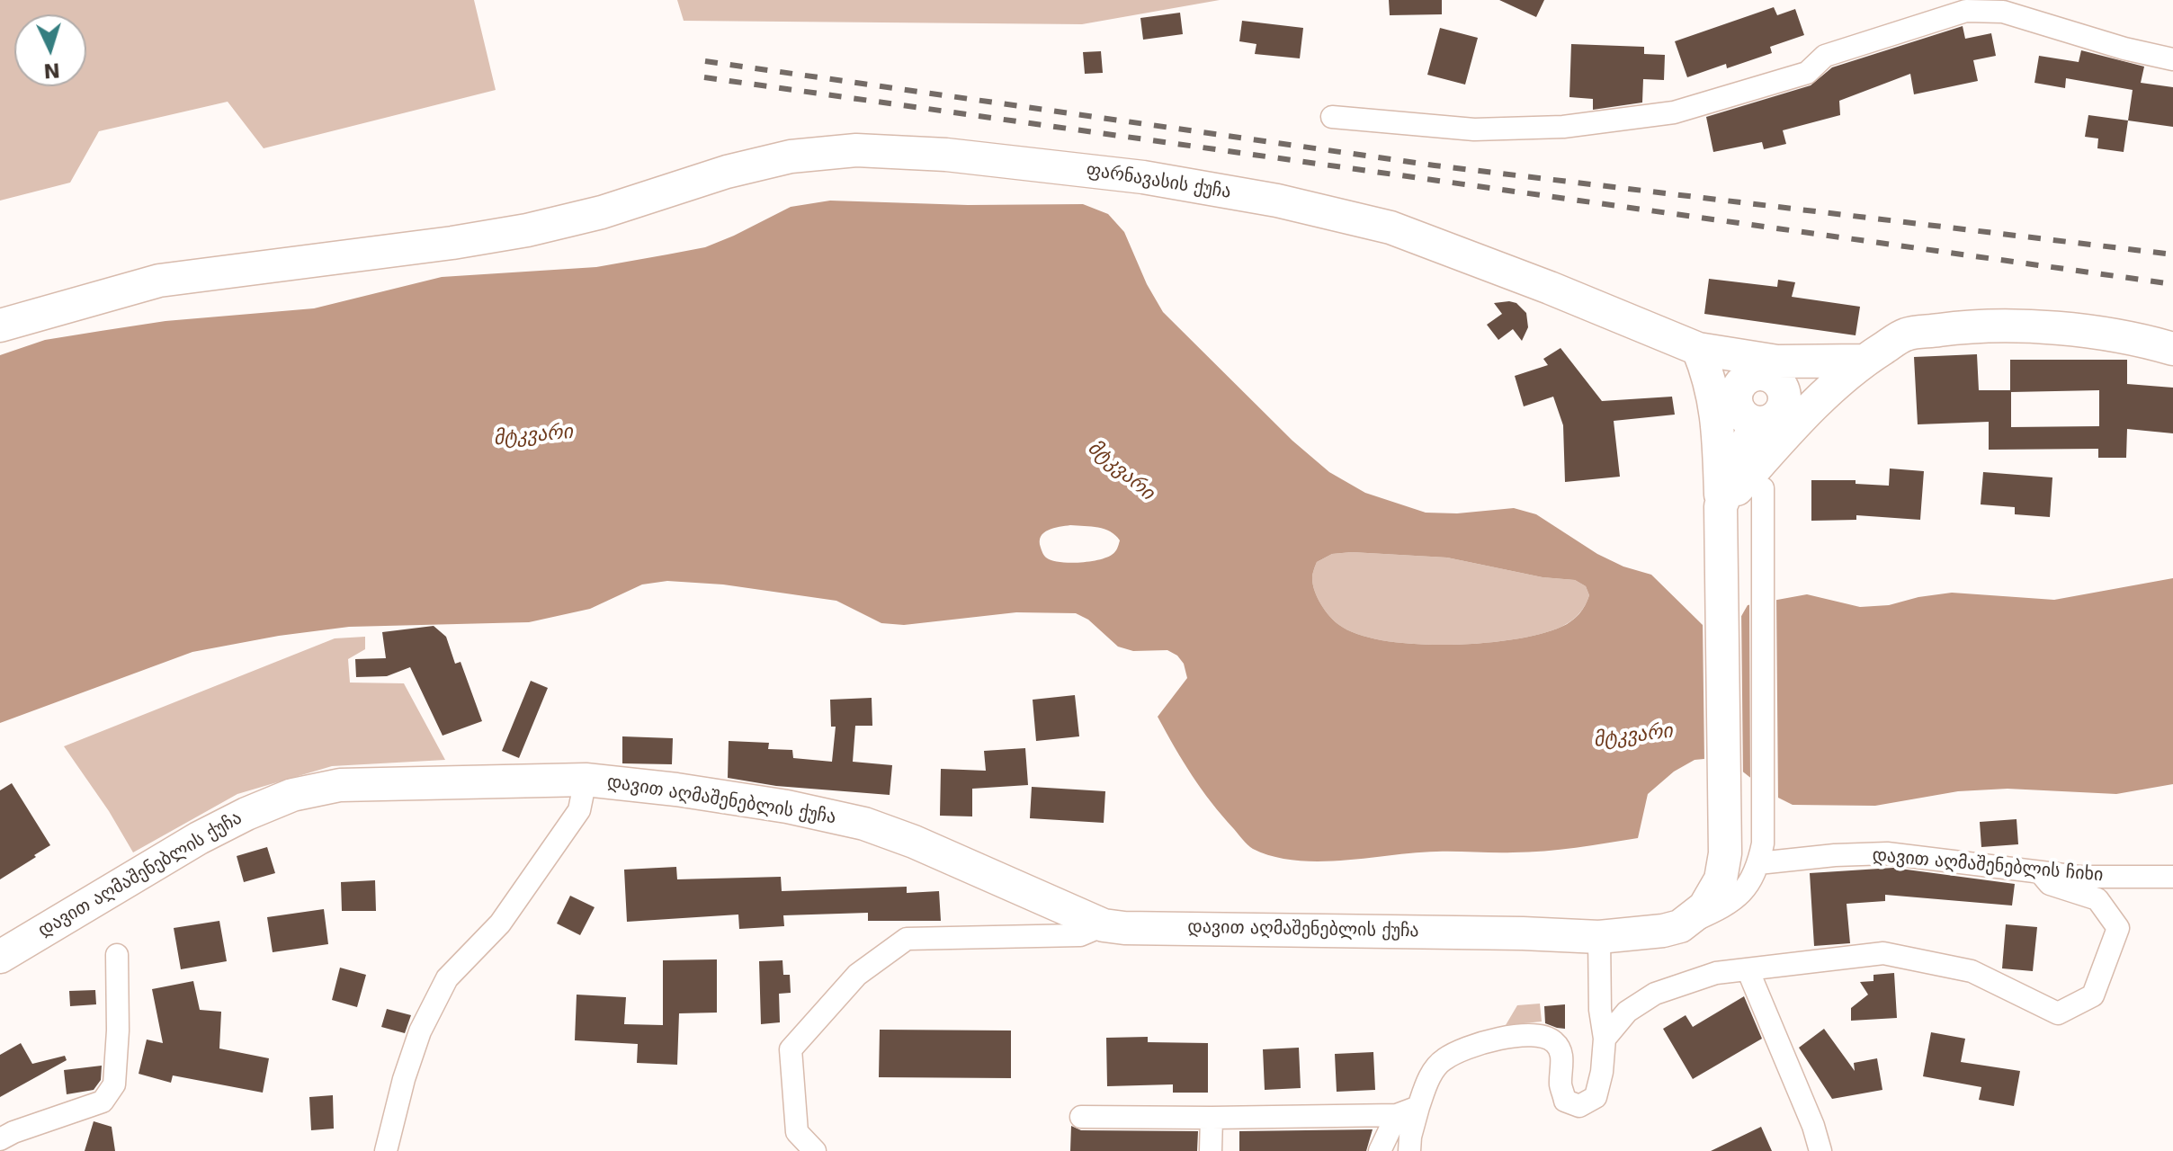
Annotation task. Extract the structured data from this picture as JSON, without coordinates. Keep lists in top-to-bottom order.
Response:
{
  "streets": {
    "main road": ["ფარნავასის ქუჩა", "დავით აღმაშენებლის ქუჩა"],
    "street": ["დავით აღმაშენებლის ჩიხი"]
  },
  "crossings": [
    ["დავით აღმაშენებლის ქუჩა", "დავით აღმაშენებლის ჩიხი"]
  ],
  "water": ["მტკვარი"],
  "north": "bottom"
}
